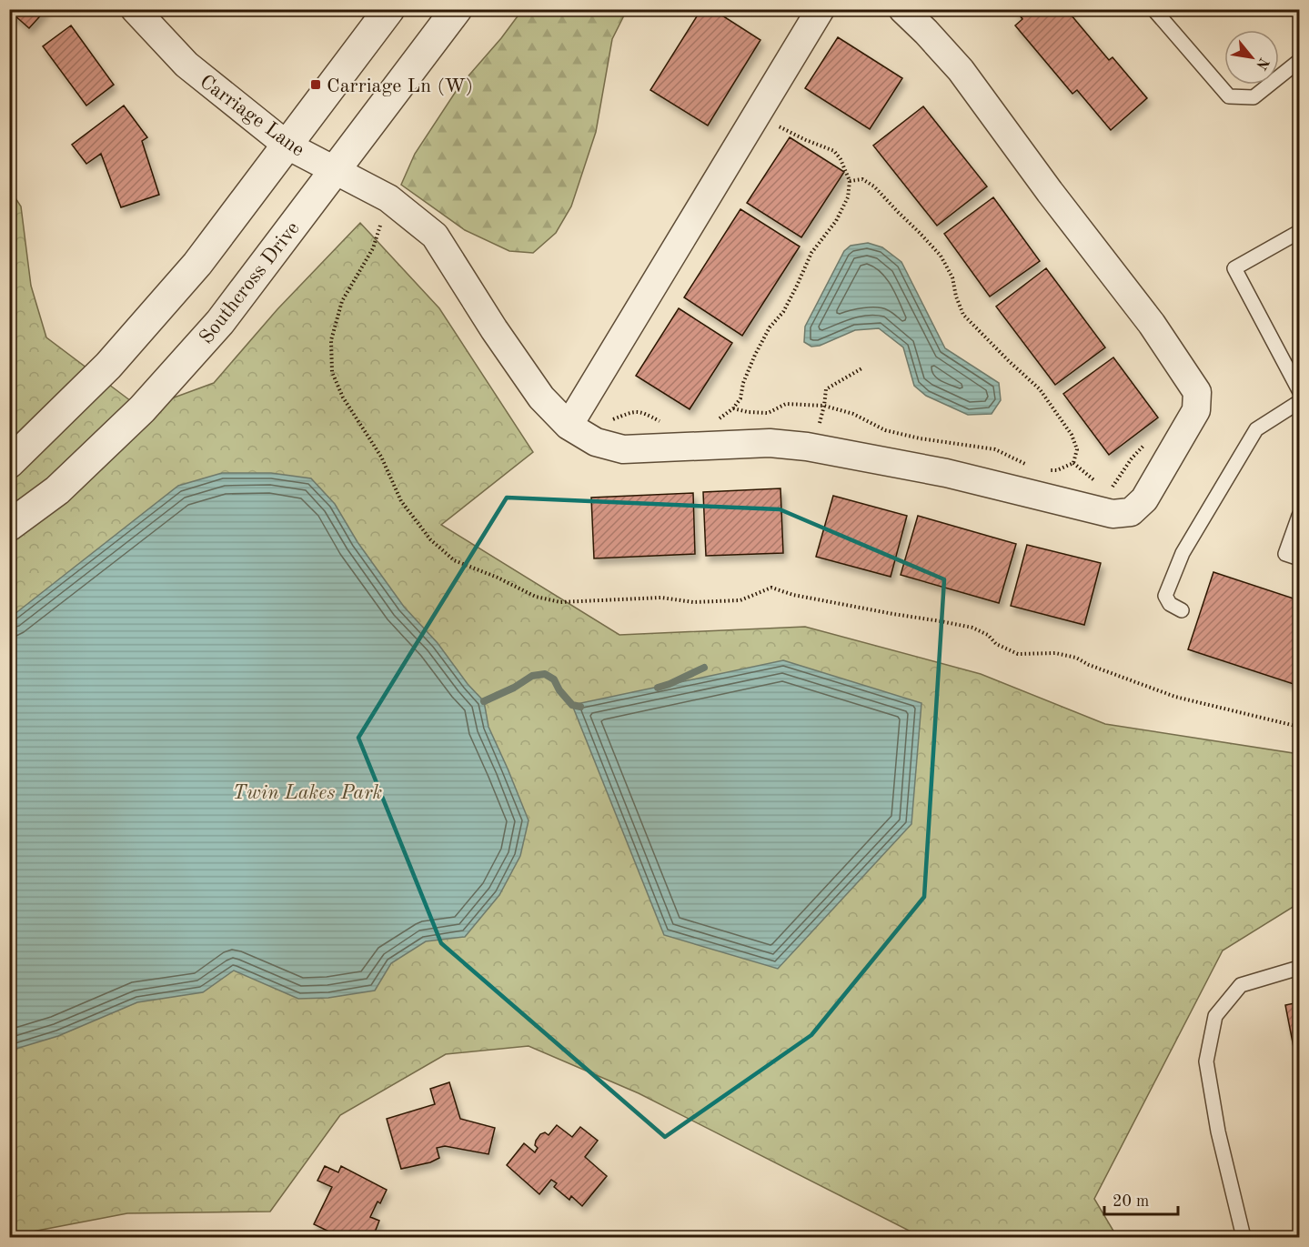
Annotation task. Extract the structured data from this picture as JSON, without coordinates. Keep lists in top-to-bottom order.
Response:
{
  "streets": {
    "street": ["Carriage Lane", "Southcross Drive"]
  },
  "crossings": [
    ["Carriage Lane", "Southcross Drive"]
  ],
  "parks": ["Twin Lakes Park"],
  "places": {
    "transit": ["Carriage Ln (W)"]
  },
  "scale_bar": "20 m",
  "north": "bottom right"
}
